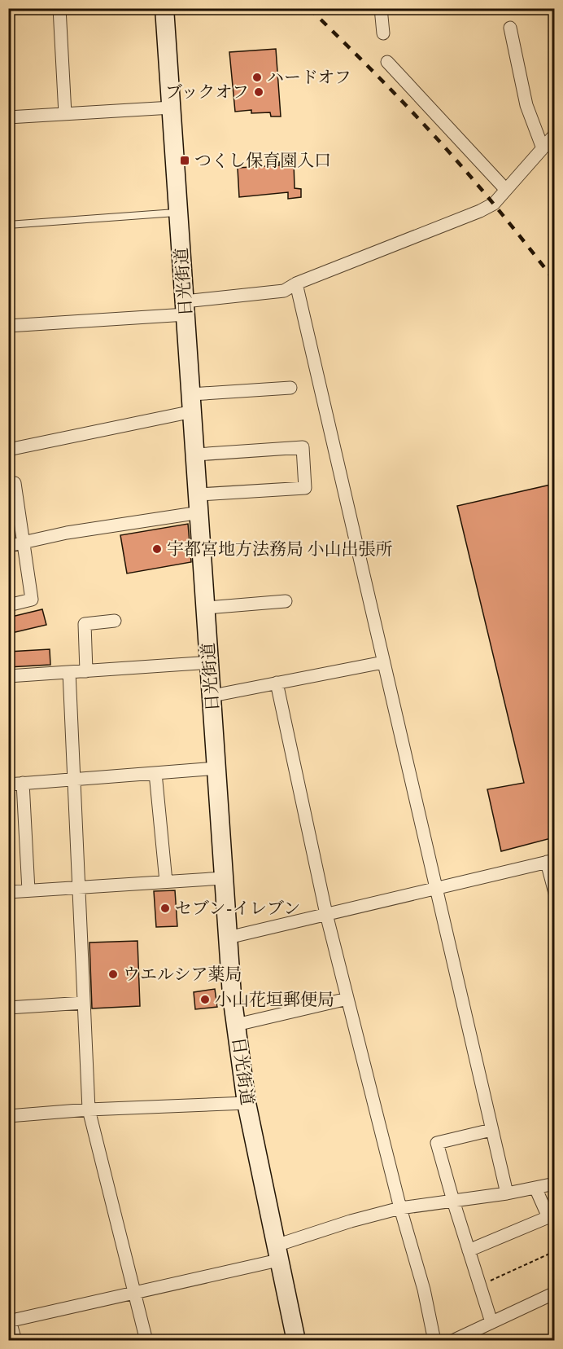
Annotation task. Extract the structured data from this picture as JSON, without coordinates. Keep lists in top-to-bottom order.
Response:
{
  "streets": {
    "main road": ["日光街道"]
  },
  "places": {
    "other": [
      "ハードオフ",
      "ブックオフ",
      "宇都宮地方法務局 小山出張所",
      "セブン-イレブン",
      "ウエルシア薬局",
      "小山花垣郵便局"
    ],
    "transit": ["つくし保育園入口"]
  }
}
